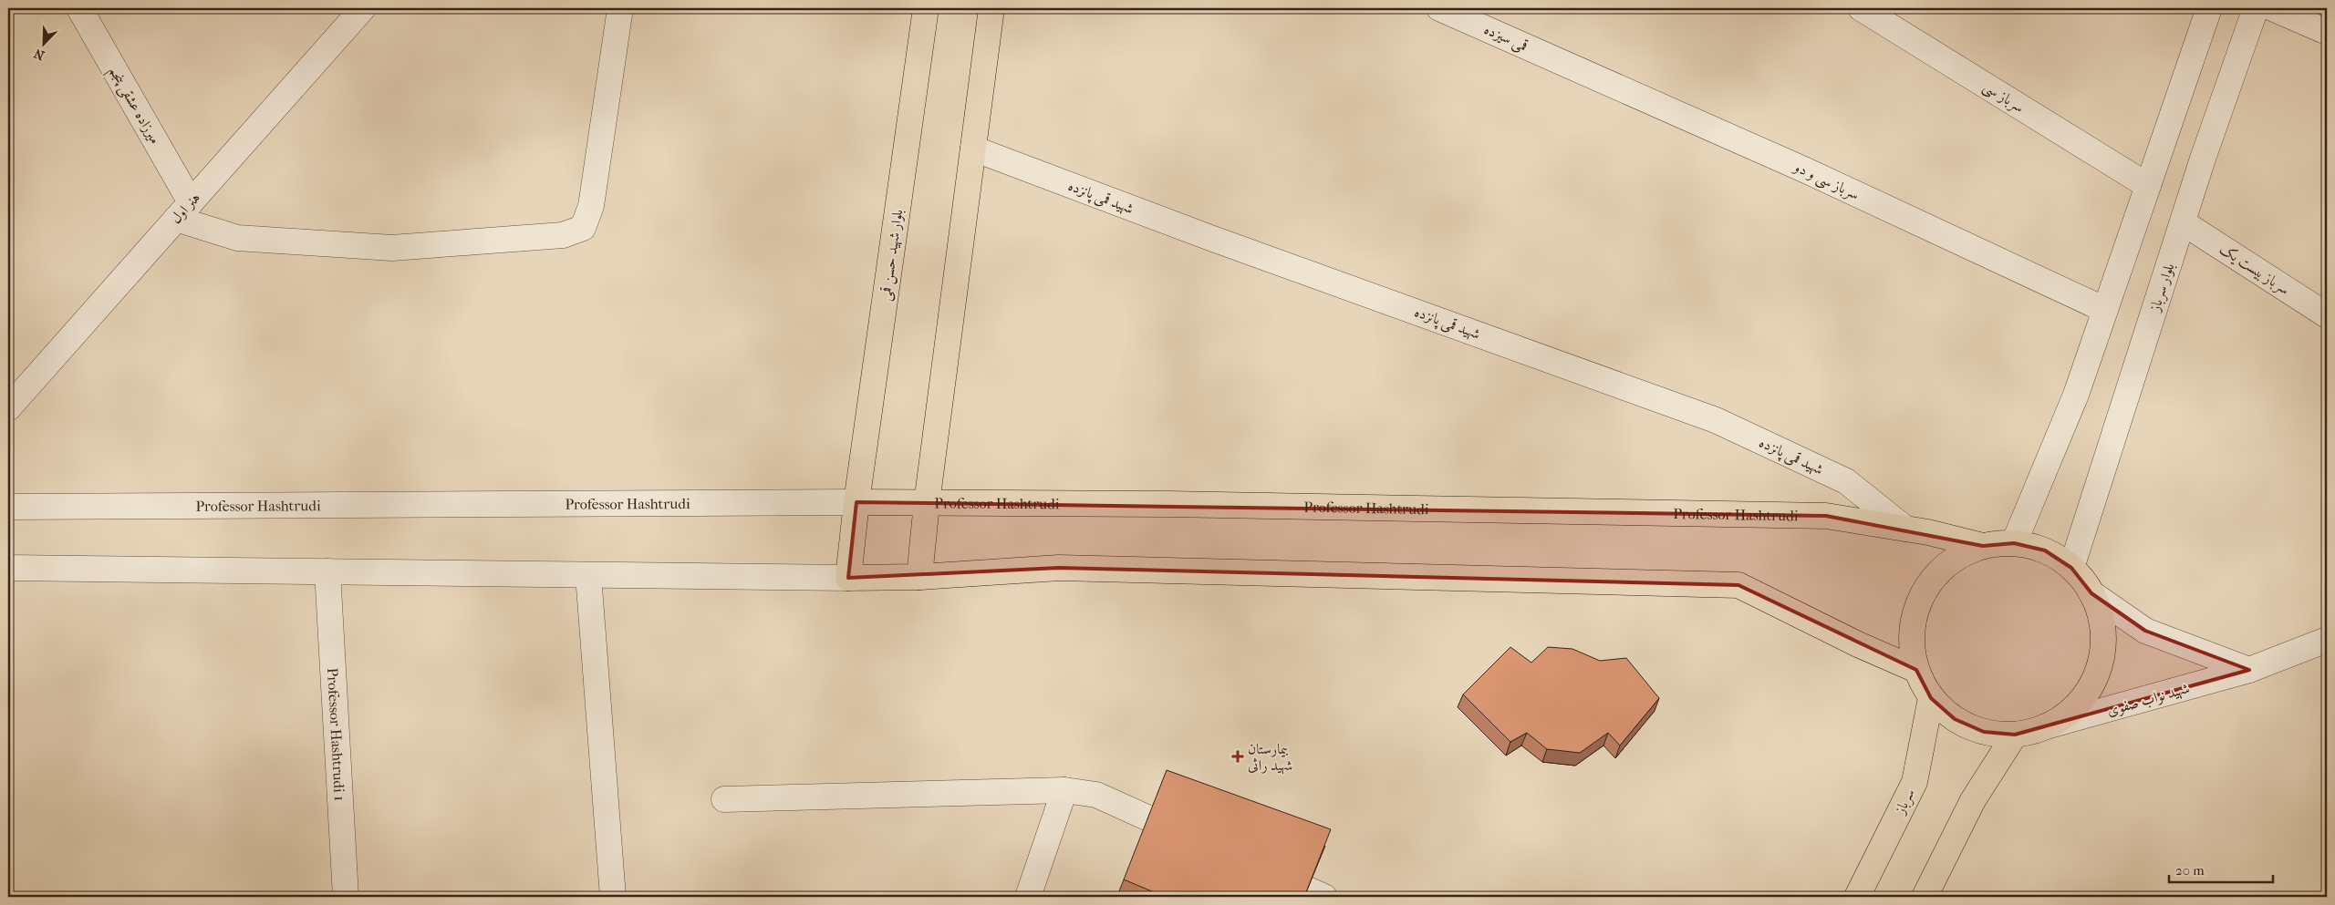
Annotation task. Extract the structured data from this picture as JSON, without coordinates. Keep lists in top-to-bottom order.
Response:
{
  "streets": {
    "main road": ["بلوار شهید حسن قمی", "Professor Hashtrudi", "سرباز"],
    "street": [
      "قمی سیزده",
      "سرباز سی",
      "میرزاده عشقی پنجم",
      "سرباز سی و دو",
      "شهید قمی پانزده",
      "هنر اول",
      "سرباز بیست یک",
      "بلوار سرباز",
      "شهید نواب صفوی",
      "Professor Hashtrudi 1"
    ]
  },
  "crossings": [
    ["قمی سیزده", "سرباز سی و دو"],
    ["میرزاده عشقی پنجم", "هنر اول"],
    ["شهید قمی پانزده", "Professor Hashtrudi"],
    ["بلوار شهید حسن قمی", "Professor Hashtrudi"],
    ["سرباز بیست یک", "بلوار سرباز"]
  ],
  "places": {
    "health": ["بیمارستان شهید راثی"]
  },
  "scale_bar": "20 m",
  "north": "bottom left"
}
